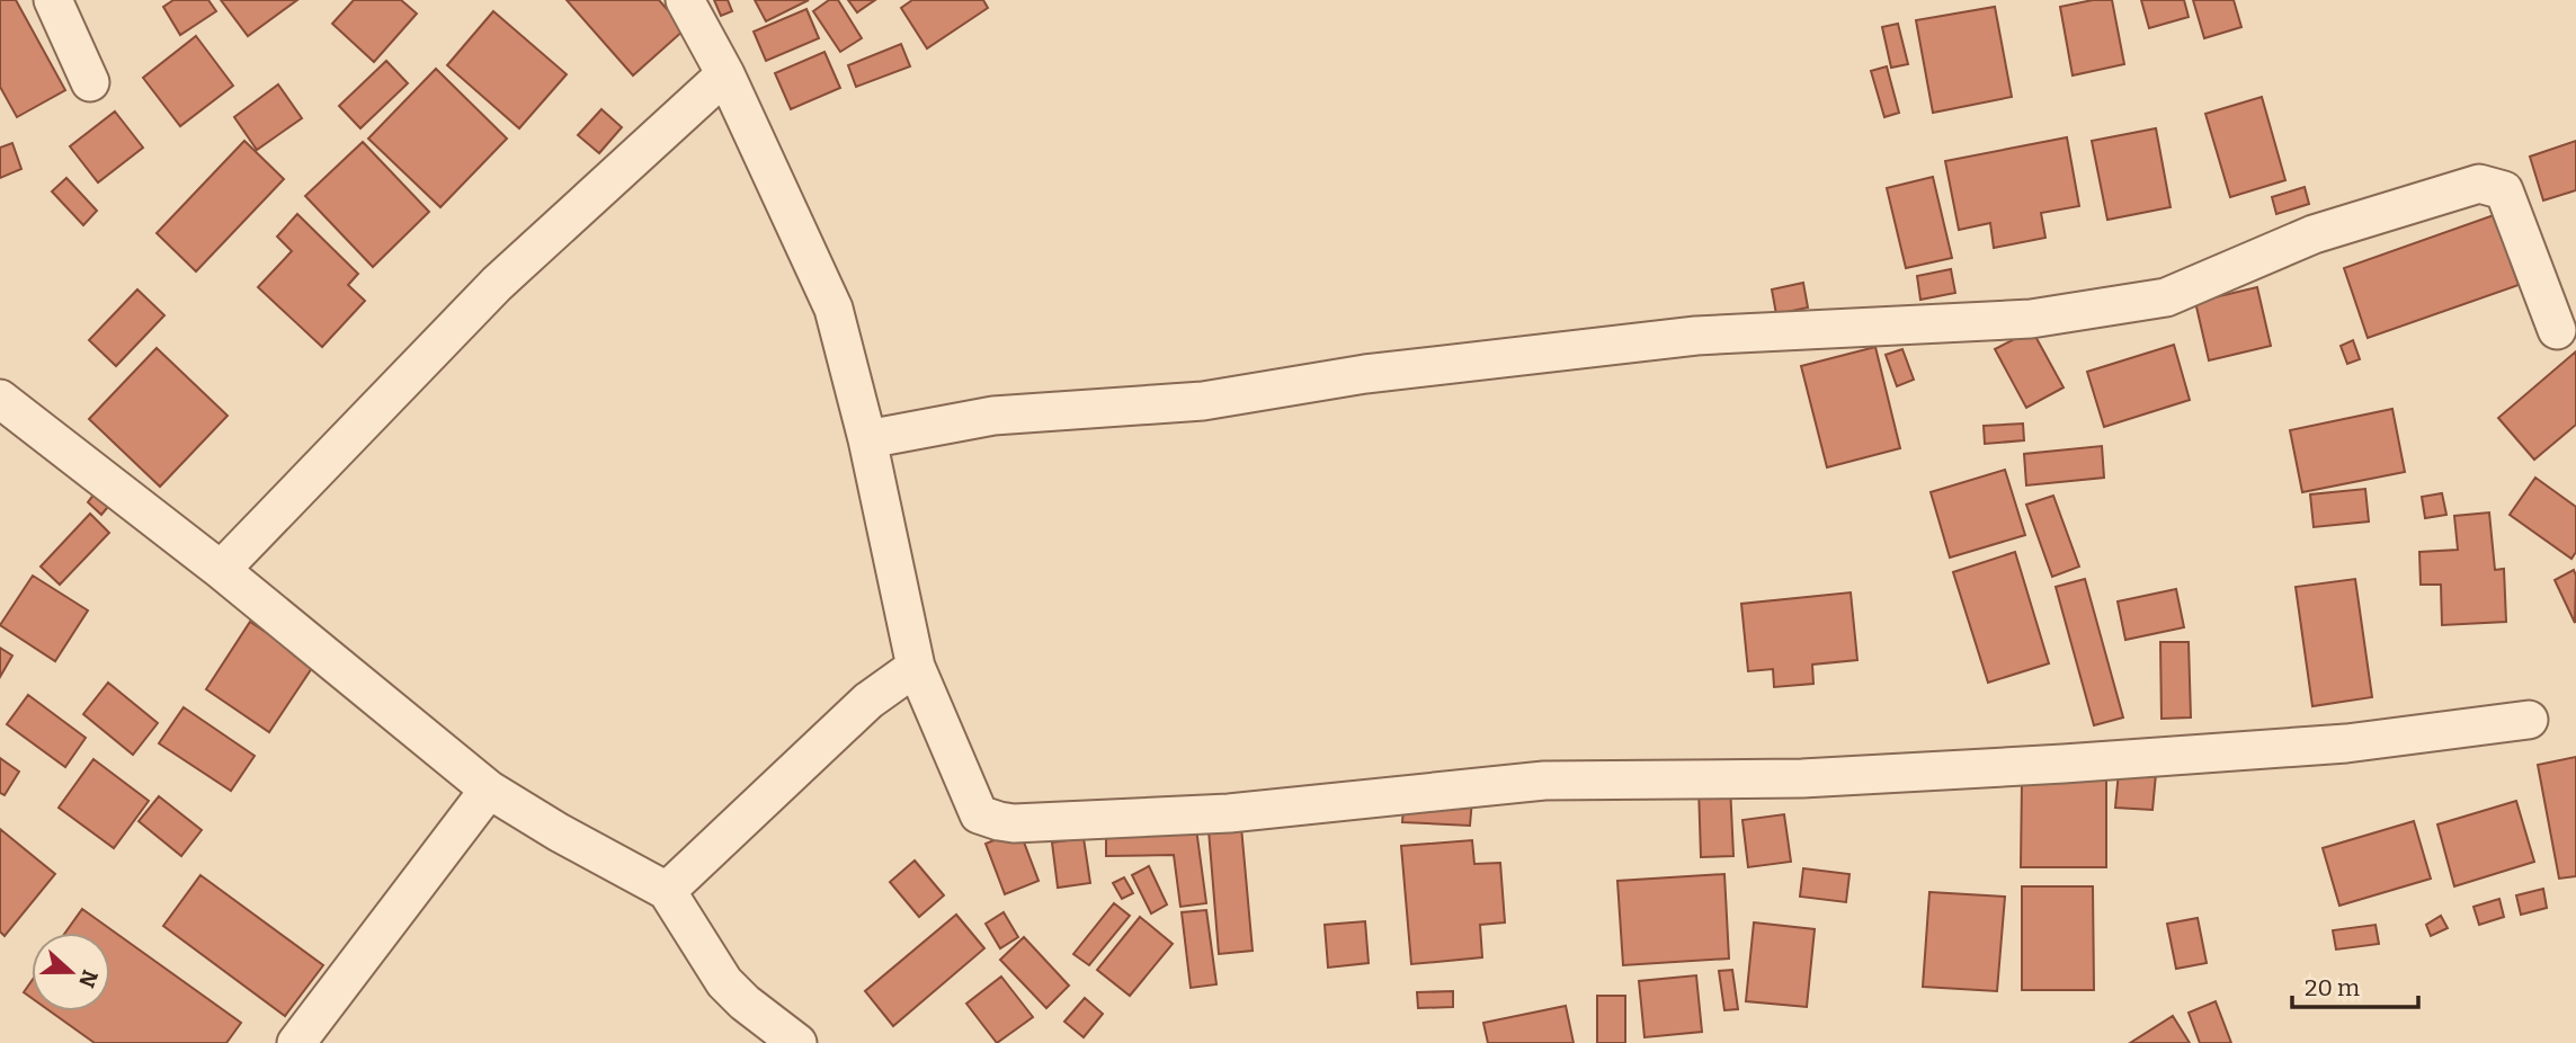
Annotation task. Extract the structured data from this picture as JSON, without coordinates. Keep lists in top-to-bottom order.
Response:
{
  "scale_bar": "20 m",
  "north": "right"
}
